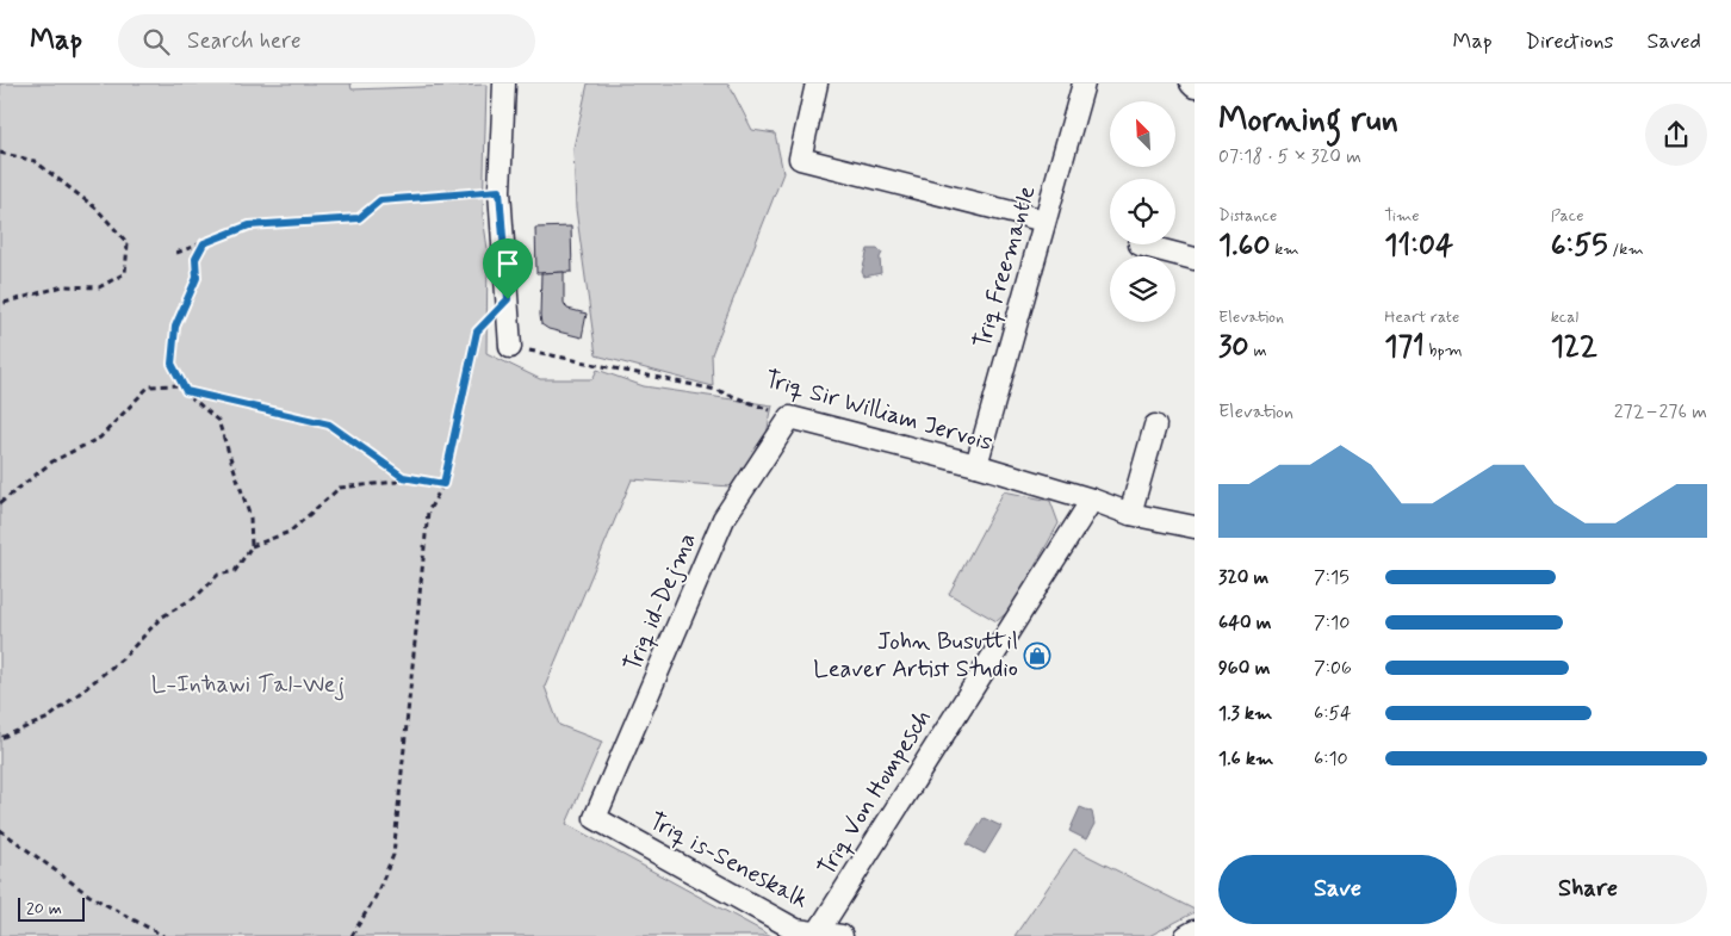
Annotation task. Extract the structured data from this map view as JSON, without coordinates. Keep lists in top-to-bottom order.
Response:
{
  "streets": {
    "street": [
      "Triq Freemantle",
      "Triq Sir William Jervois",
      "Triq id-Dejma",
      "Triq Von Hompesch",
      "Triq is-Seneskalk"
    ]
  },
  "crossings": [
    ["Triq Freemantle", "Triq Sir William Jervois"],
    ["Triq Sir William Jervois", "Triq id-Dejma"],
    ["Triq Sir William Jervois", "Triq Von Hompesch"],
    ["Triq id-Dejma", "Triq is-Seneskalk"],
    ["Triq Von Hompesch", "Triq is-Seneskalk"]
  ],
  "parks": ["L-Inħawi Tal-Wej"],
  "places": {
    "shop": ["John Busuttil Leaver Artist Studio"]
  },
  "scale_bar": "20 m",
  "north": "top left",
  "page": {
    "header": "Map",
    "search": "Search here",
    "nav": ["Map", "Directions", "Saved"],
    "heading": ["Morning run", "07:18 · 5 × 320 m"],
    "stats": [
      ["Distance", "1.60 km"],
      ["Time", "11:04"],
      ["Pace", "6:55 /km"],
      ["Elevation", "30 m"],
      ["Heart rate", "171 bpm"],
      ["kcal", "122"]
    ],
    "chart": ["Elevation", "272–276 m"],
    "list": [
      {
        "name": "320 m",
        "note": "7:15"
      },
      {
        "name": "640 m",
        "note": "7:10"
      },
      {
        "name": "960 m",
        "note": "7:06"
      },
      {
        "name": "1.3 km",
        "note": "6:54"
      },
      {
        "name": "1.6 km",
        "note": "6:10"
      }
    ],
    "buttons": ["Save", "Share"],
    "scale": "20 m"
  }
}
